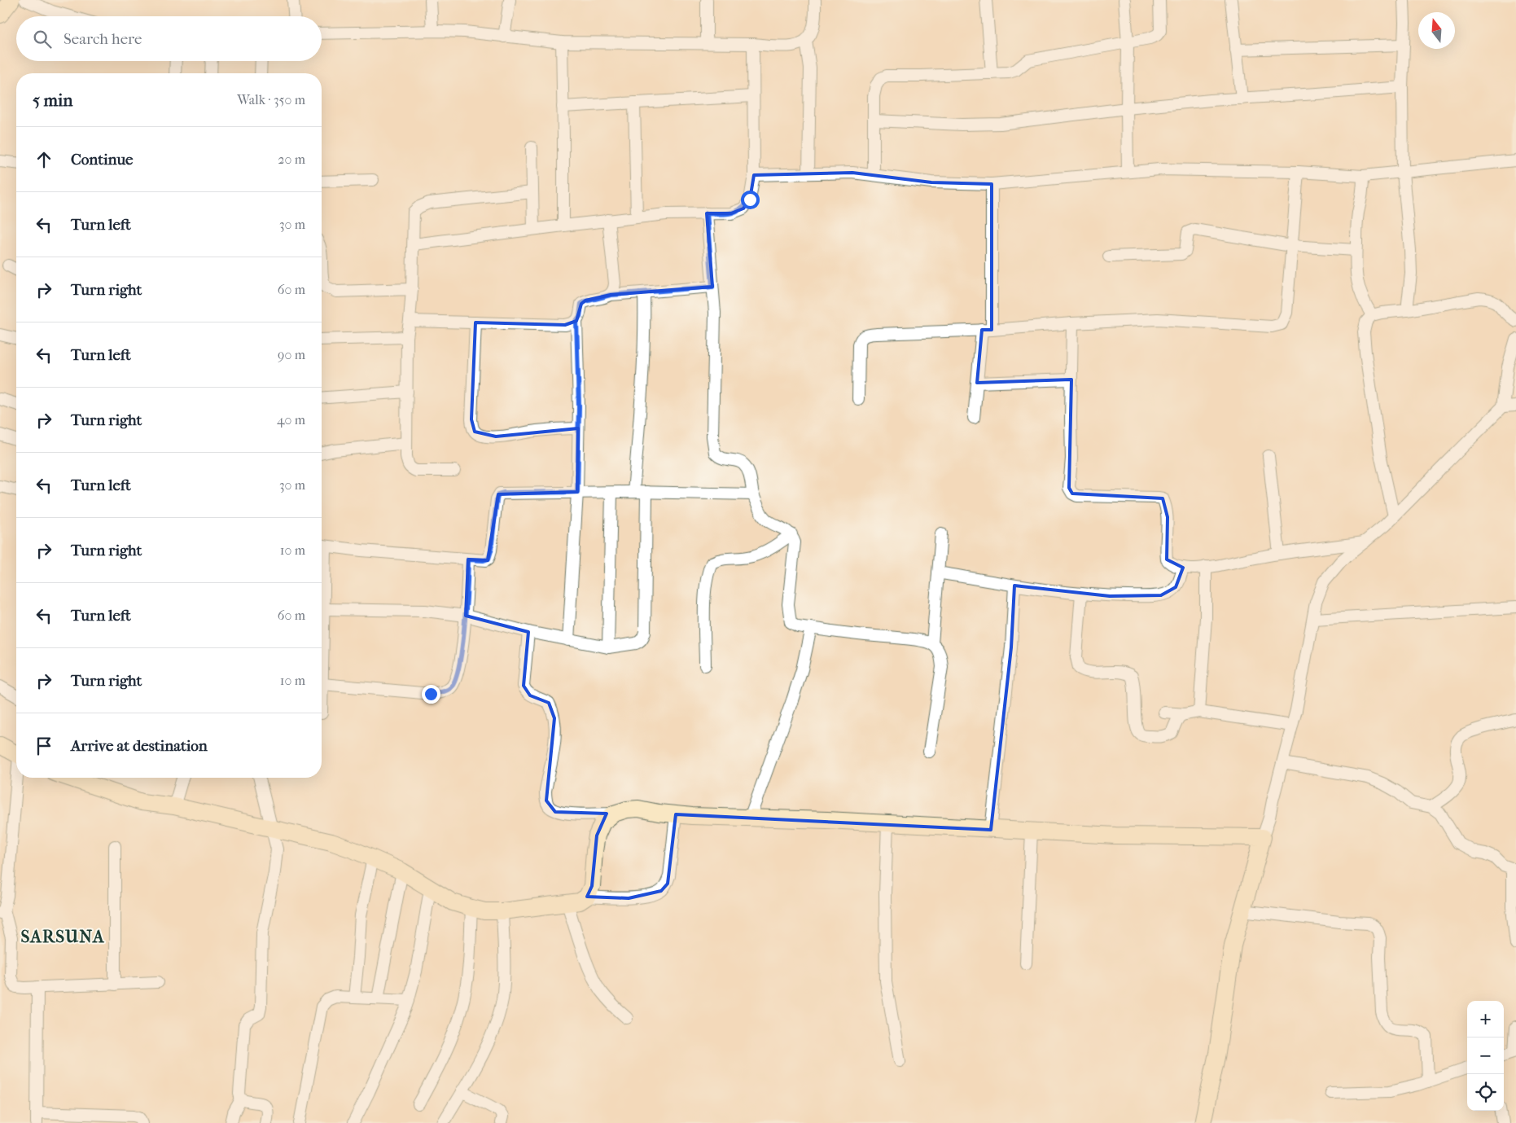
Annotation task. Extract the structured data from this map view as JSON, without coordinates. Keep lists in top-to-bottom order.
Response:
{
  "districts": ["SARSUNA"],
  "north": "top",
  "page": {
    "search": "Search here",
    "heading": ["5 min", "Walk · 350 m"],
    "list": [
      ["Continue", "20 m"],
      ["Turn left", "30 m"],
      ["Turn right", "60 m"],
      ["Turn left", "90 m"],
      ["Turn right", "40 m"],
      ["Turn left", "30 m"],
      ["Turn right", "10 m"],
      ["Turn left", "60 m"],
      ["Turn right", "10 m"],
      "Arrive at destination"
    ],
    "map_buttons": ["+", "−"]
  }
}
